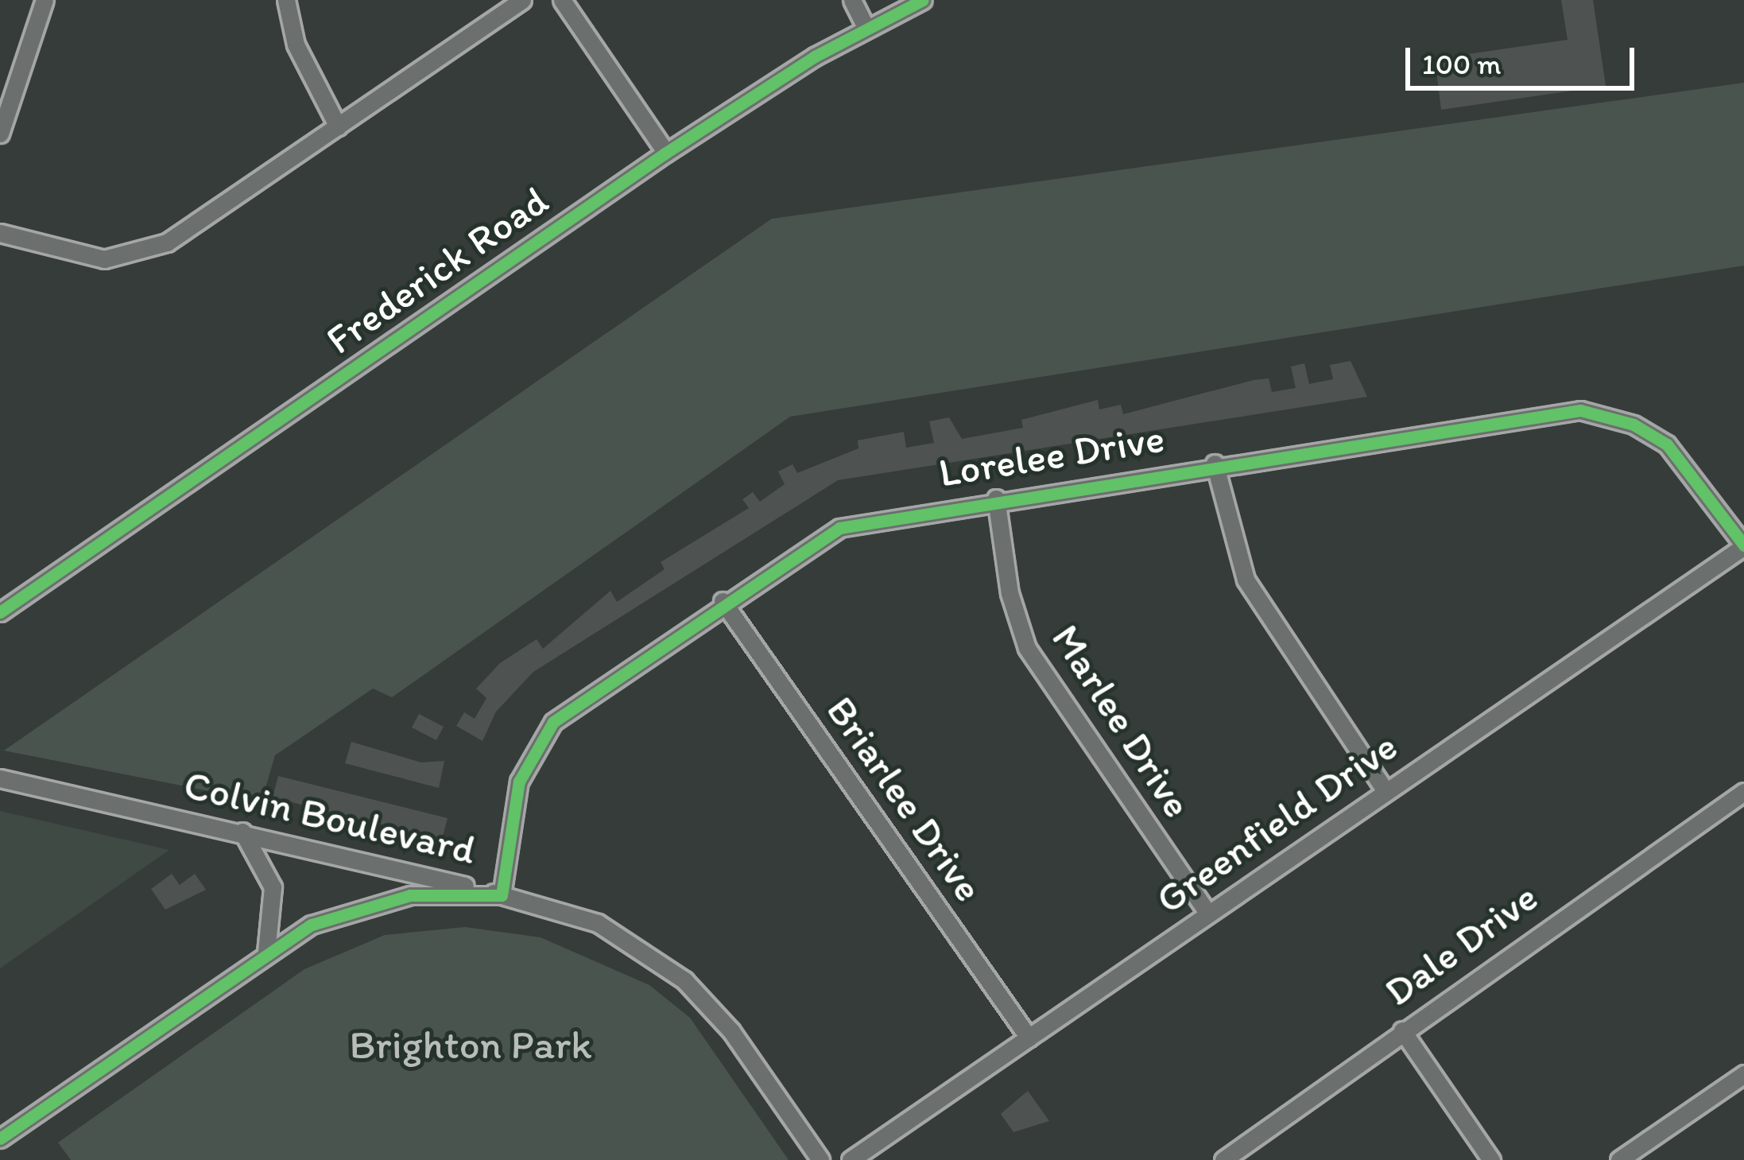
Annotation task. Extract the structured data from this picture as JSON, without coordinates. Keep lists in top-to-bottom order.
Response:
{
  "streets": {
    "street": [
      "Frederick Road",
      "Lorelee Drive",
      "Marlee Drive",
      "Briarlee Drive",
      "Colvin Boulevard",
      "Greenfield Drive",
      "Dale Drive"
    ]
  },
  "crossings": [
    ["Lorelee Drive", "Marlee Drive"],
    ["Lorelee Drive", "Briarlee Drive"],
    ["Lorelee Drive", "Colvin Boulevard"],
    ["Lorelee Drive", "Greenfield Drive"],
    ["Marlee Drive", "Greenfield Drive"],
    ["Briarlee Drive", "Greenfield Drive"]
  ],
  "parks": ["Brighton Park"],
  "scale_bar": "100 m"
}
